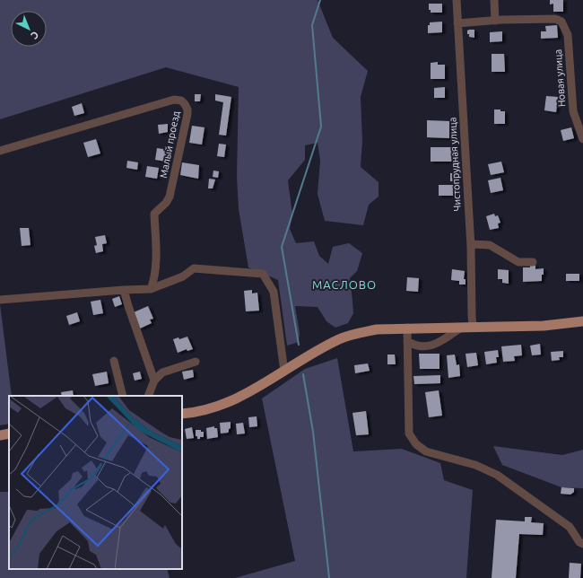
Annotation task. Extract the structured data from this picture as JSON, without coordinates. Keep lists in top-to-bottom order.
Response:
{
  "streets": {
    "street": ["Новая улица", "Малый проезд", "Чистопрудная улица"]
  },
  "districts": ["МАСЛОВО"],
  "north": "bottom right"
}
